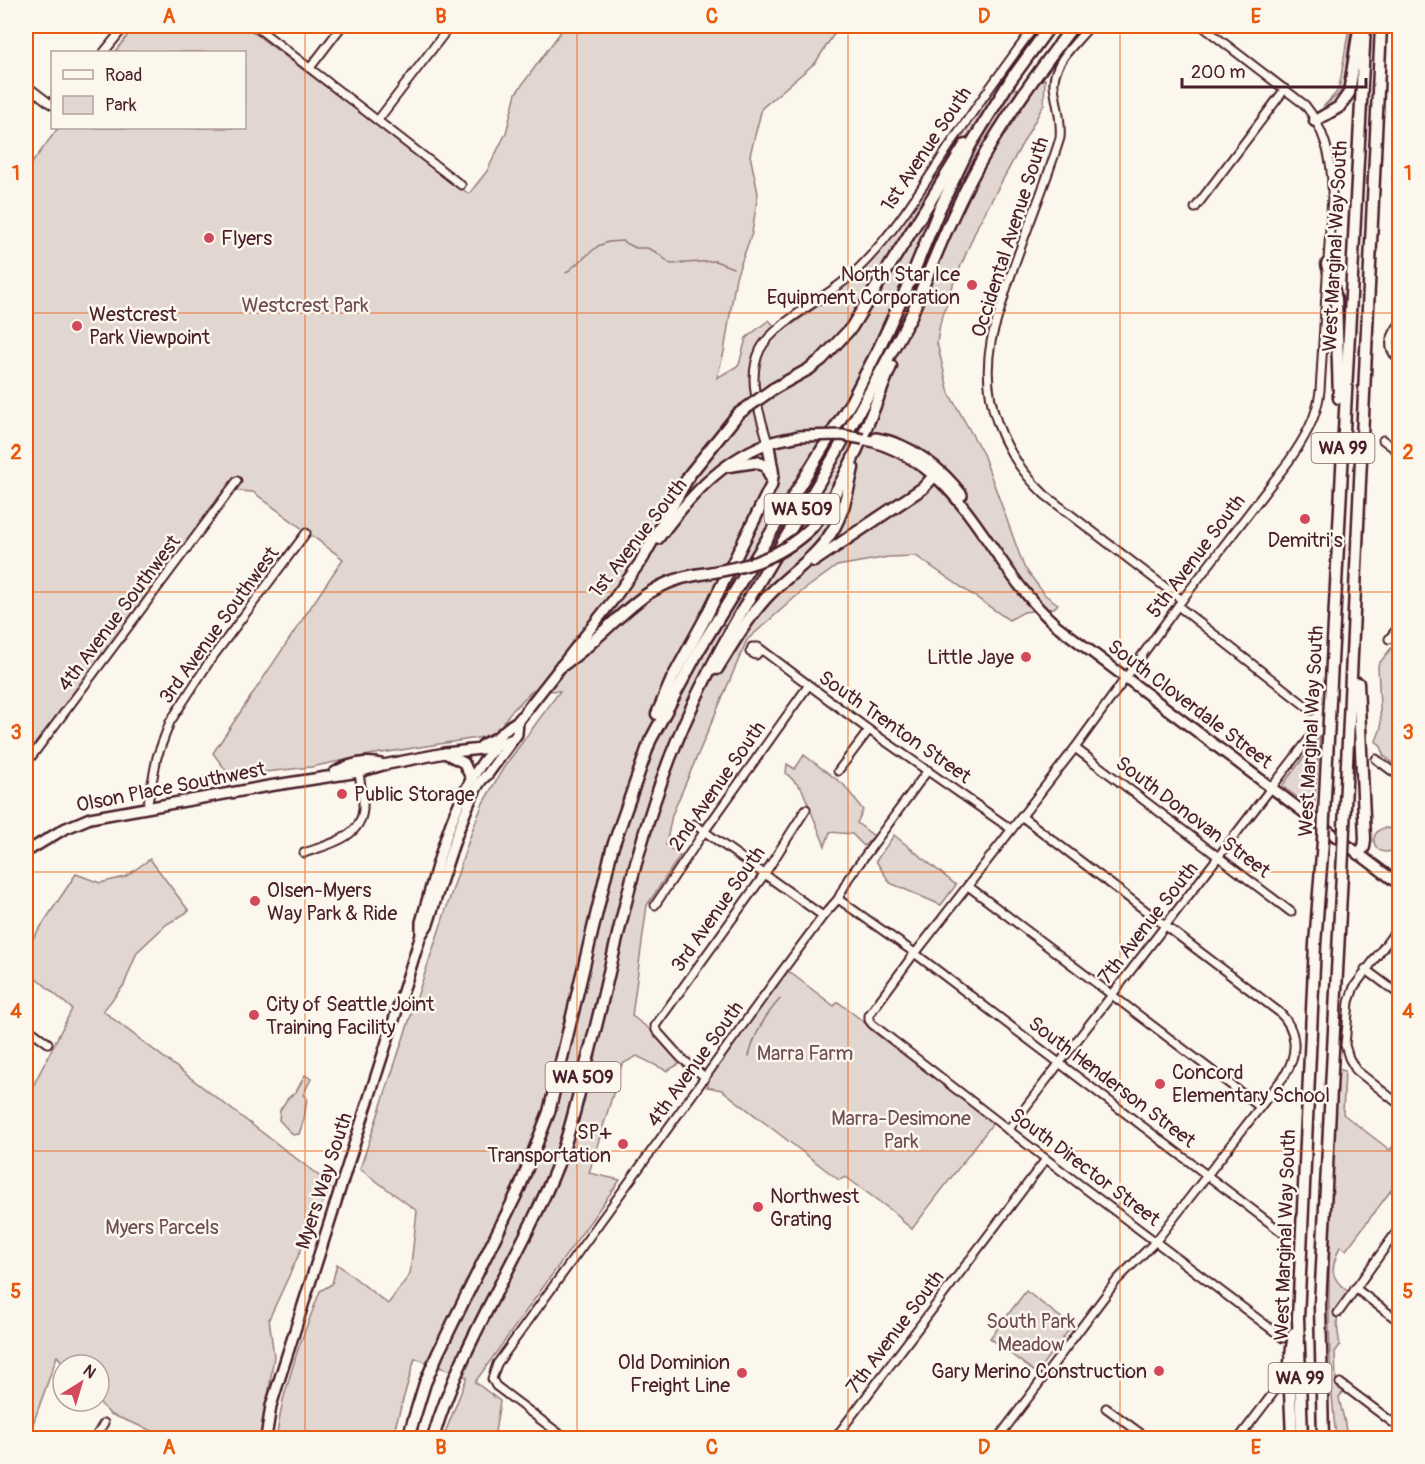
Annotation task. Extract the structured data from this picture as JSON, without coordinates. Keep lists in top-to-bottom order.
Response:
{
  "streets": {
    "highway": ["West Marginal Way South", "WA 99", "WA 509"],
    "main road": [
      "1st Avenue South",
      "South Cloverdale Street",
      "Olson Place Southwest",
      "Myers Way South"
    ],
    "street": [
      "Occidental Avenue South",
      "5th Avenue South",
      "4th Avenue Southwest",
      "3rd Avenue Southwest",
      "South Trenton Street",
      "2nd Avenue South",
      "South Donovan Street",
      "3rd Avenue South",
      "7th Avenue South",
      "4th Avenue South",
      "South Henderson Street",
      "South Director Street"
    ]
  },
  "crossings": [
    ["1st Avenue South", "South Cloverdale Street"],
    ["1st Avenue South", "Olson Place Southwest"],
    ["1st Avenue South", "Myers Way South"],
    ["Occidental Avenue South", "5th Avenue South"],
    ["5th Avenue South", "South Cloverdale Street"],
    ["5th Avenue South", "South Trenton Street"],
    ["5th Avenue South", "South Donovan Street"],
    ["5th Avenue South", "South Henderson Street"],
    ["5th Avenue South", "South Director Street"],
    ["3rd Avenue Southwest", "Olson Place Southwest"],
    ["South Cloverdale Street", "7th Avenue South"],
    ["South Trenton Street", "2nd Avenue South"],
    ["South Trenton Street", "4th Avenue South"],
    ["Olson Place Southwest", "Myers Way South"],
    ["South Donovan Street", "7th Avenue South"],
    ["3rd Avenue South", "4th Avenue South"],
    ["7th Avenue South", "South Henderson Street"],
    ["7th Avenue South", "South Director Street"],
    ["4th Avenue South", "South Henderson Street"]
  ],
  "parks": [
    "Westcrest Park",
    "Marra Farm",
    "Marra-Desimone Park",
    "Myers Parcels",
    "South Park Meadow"
  ],
  "places": [
    "Flyers",
    "North Star Ice Equipment Corporation",
    "Westcrest Park Viewpoint",
    "Demitri's",
    "Little Jaye",
    "Public Storage",
    "Olsen-Myers Way Park & Ride",
    "City of Seattle Joint Training Facility",
    "Concord Elementary School",
    "SP+ Transportation",
    "Northwest Grating",
    "Gary Merino Construction",
    "Old Dominion Freight Line"
  ],
  "legend": ["Road", "Park"],
  "scale_bar": "200 m",
  "north": "top right",
  "grid": {
    "columns": [
      "A",
      "B",
      "C",
      "D",
      "E"
    ],
    "rows": [
      "1",
      "2",
      "3",
      "4",
      "5"
    ]
  }
}
